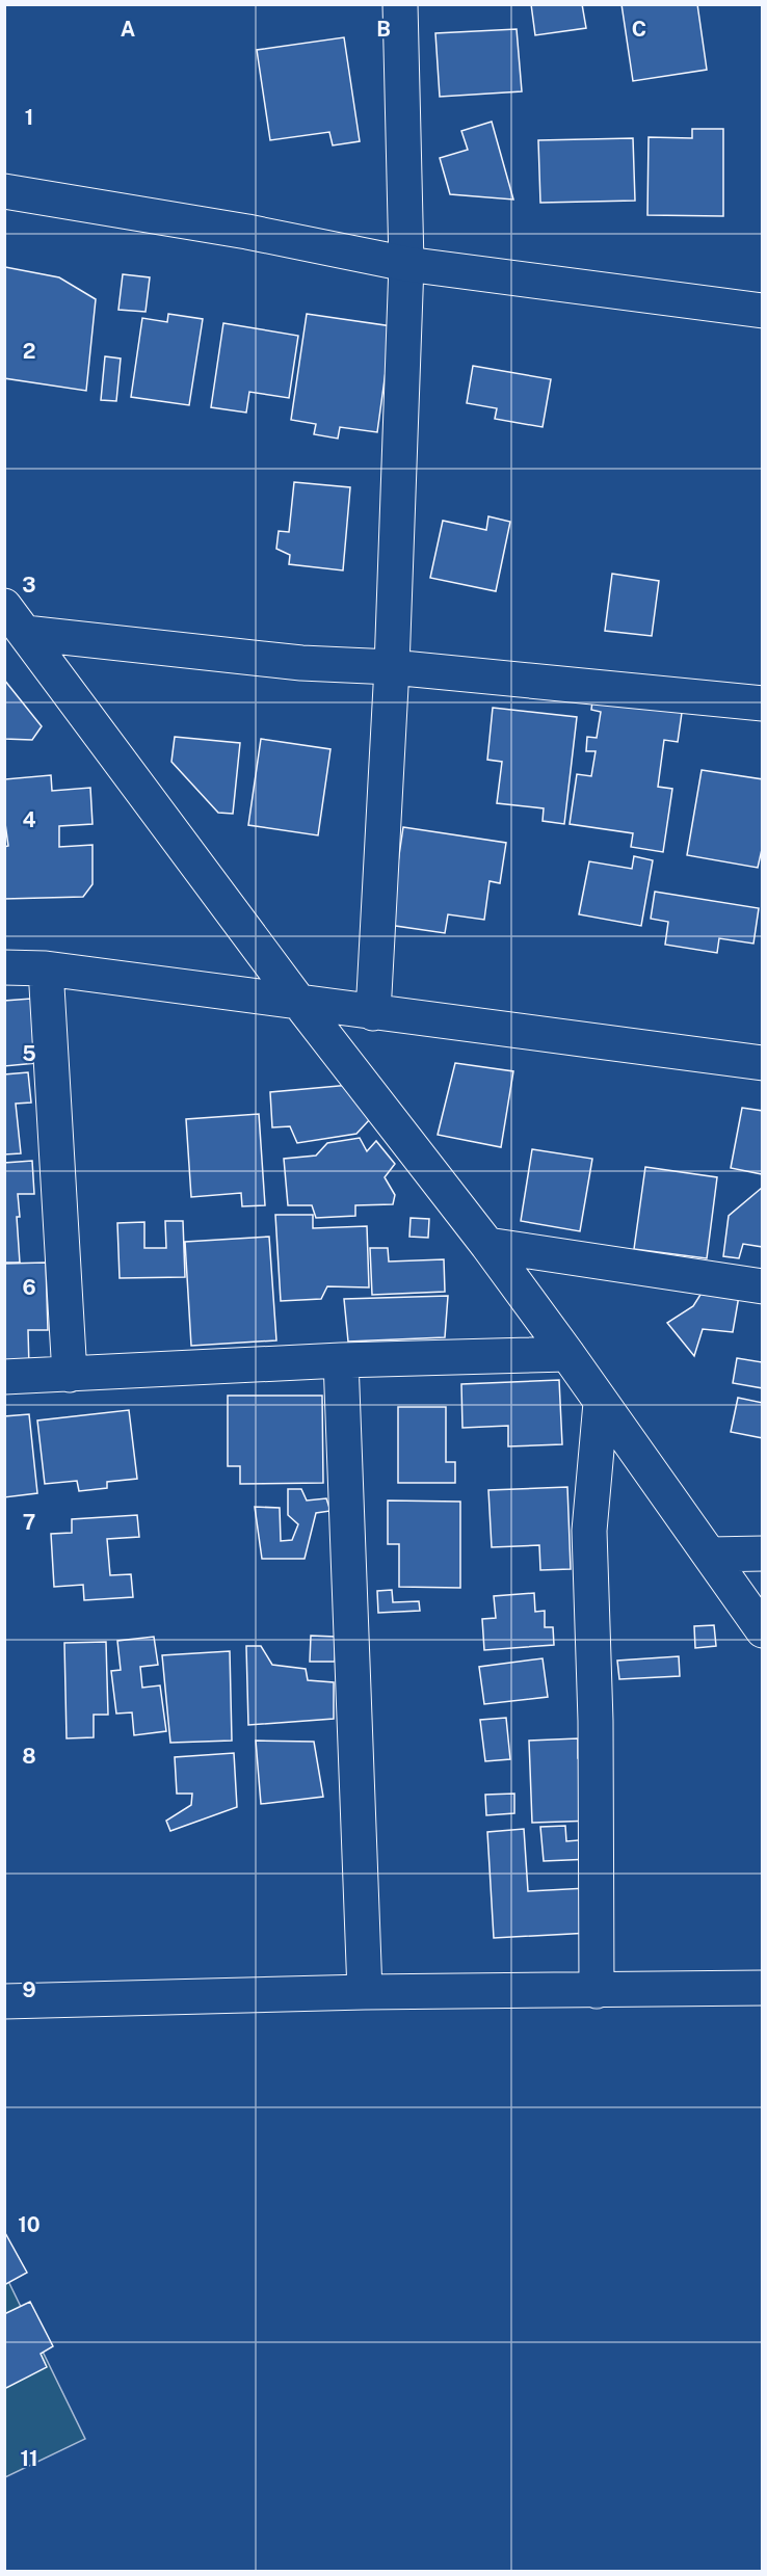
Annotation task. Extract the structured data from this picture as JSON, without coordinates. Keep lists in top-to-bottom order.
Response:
{
  "grid": {
    "columns": ["A", "B", "C"],
    "rows": [
      "1",
      "2",
      "3",
      "4",
      "5",
      "6",
      "7",
      "8",
      "9",
      "10",
      "11"
    ]
  }
}
